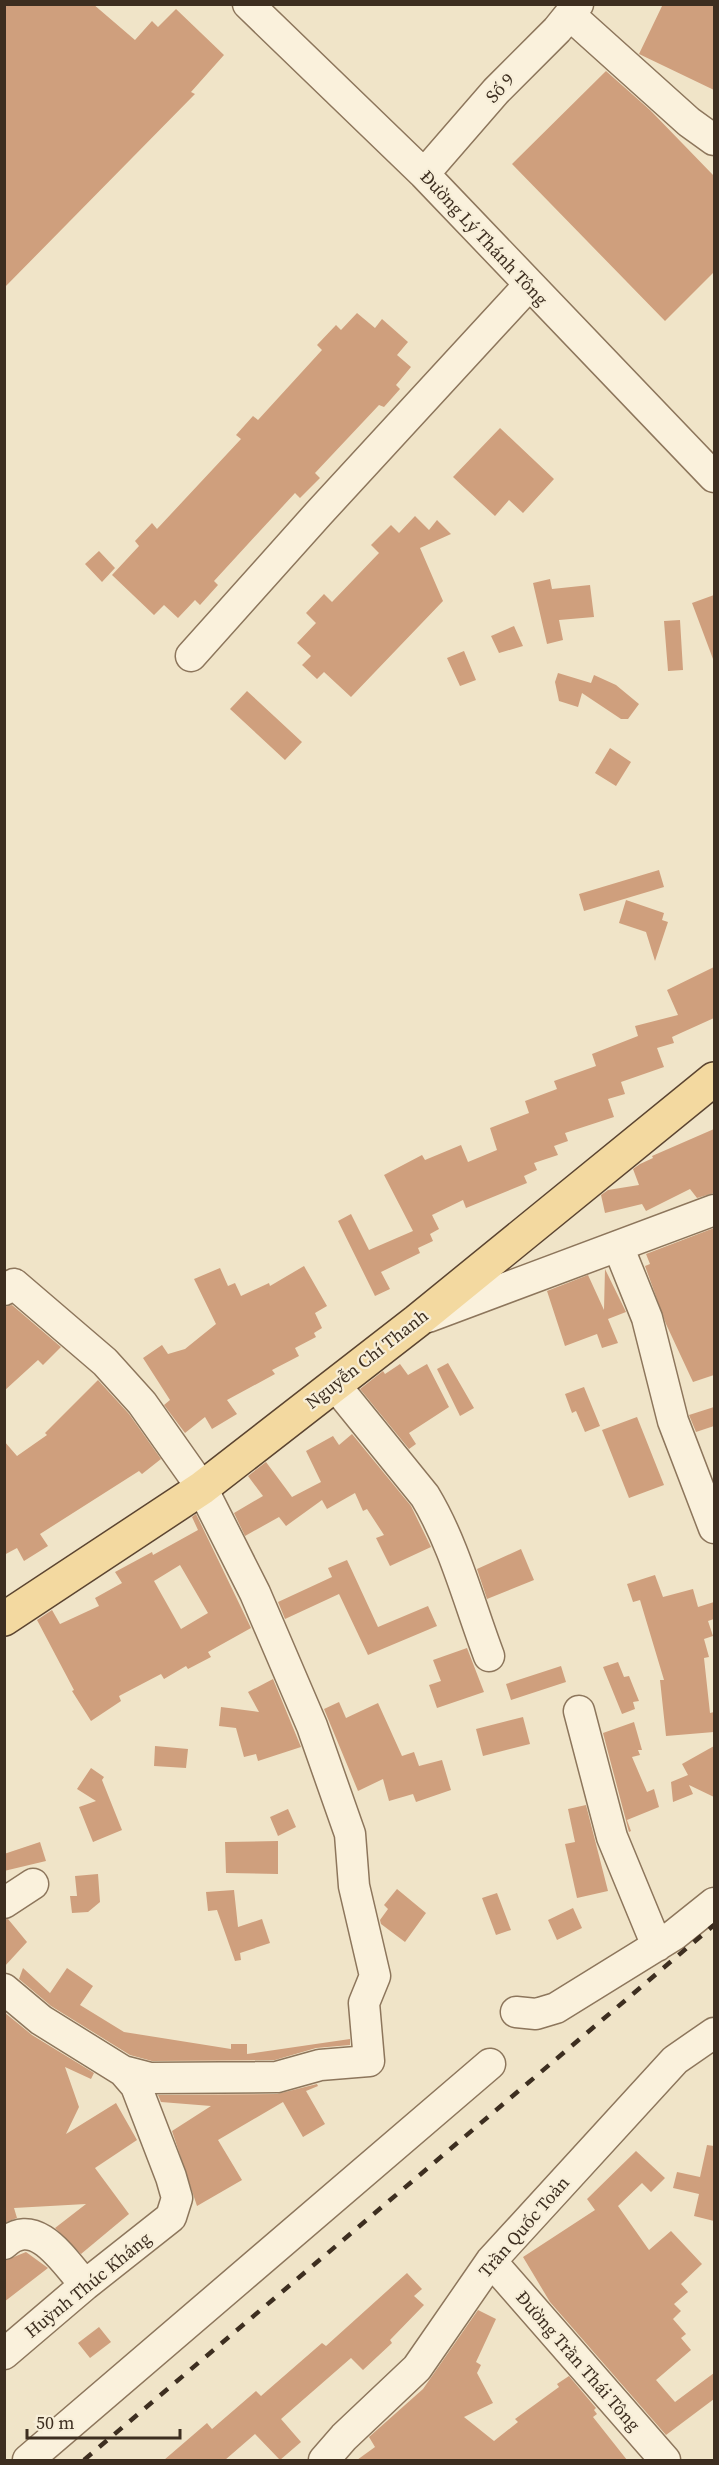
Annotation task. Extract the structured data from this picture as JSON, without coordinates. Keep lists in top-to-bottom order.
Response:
{
  "streets": {
    "main road": ["Nguyễn Chí Thanh"],
    "street": [
      "Số 9",
      "Đường Lý Thánh Tông",
      "Trần Quốc Toản",
      "Huỳnh Thúc Kháng",
      "Đường Trần Thái Tông"
    ]
  },
  "crossings": [
    ["Số 9", "Đường Lý Thánh Tông"],
    ["Trần Quốc Toản", "Đường Trần Thái Tông"]
  ],
  "scale_bar": "50 m"
}
